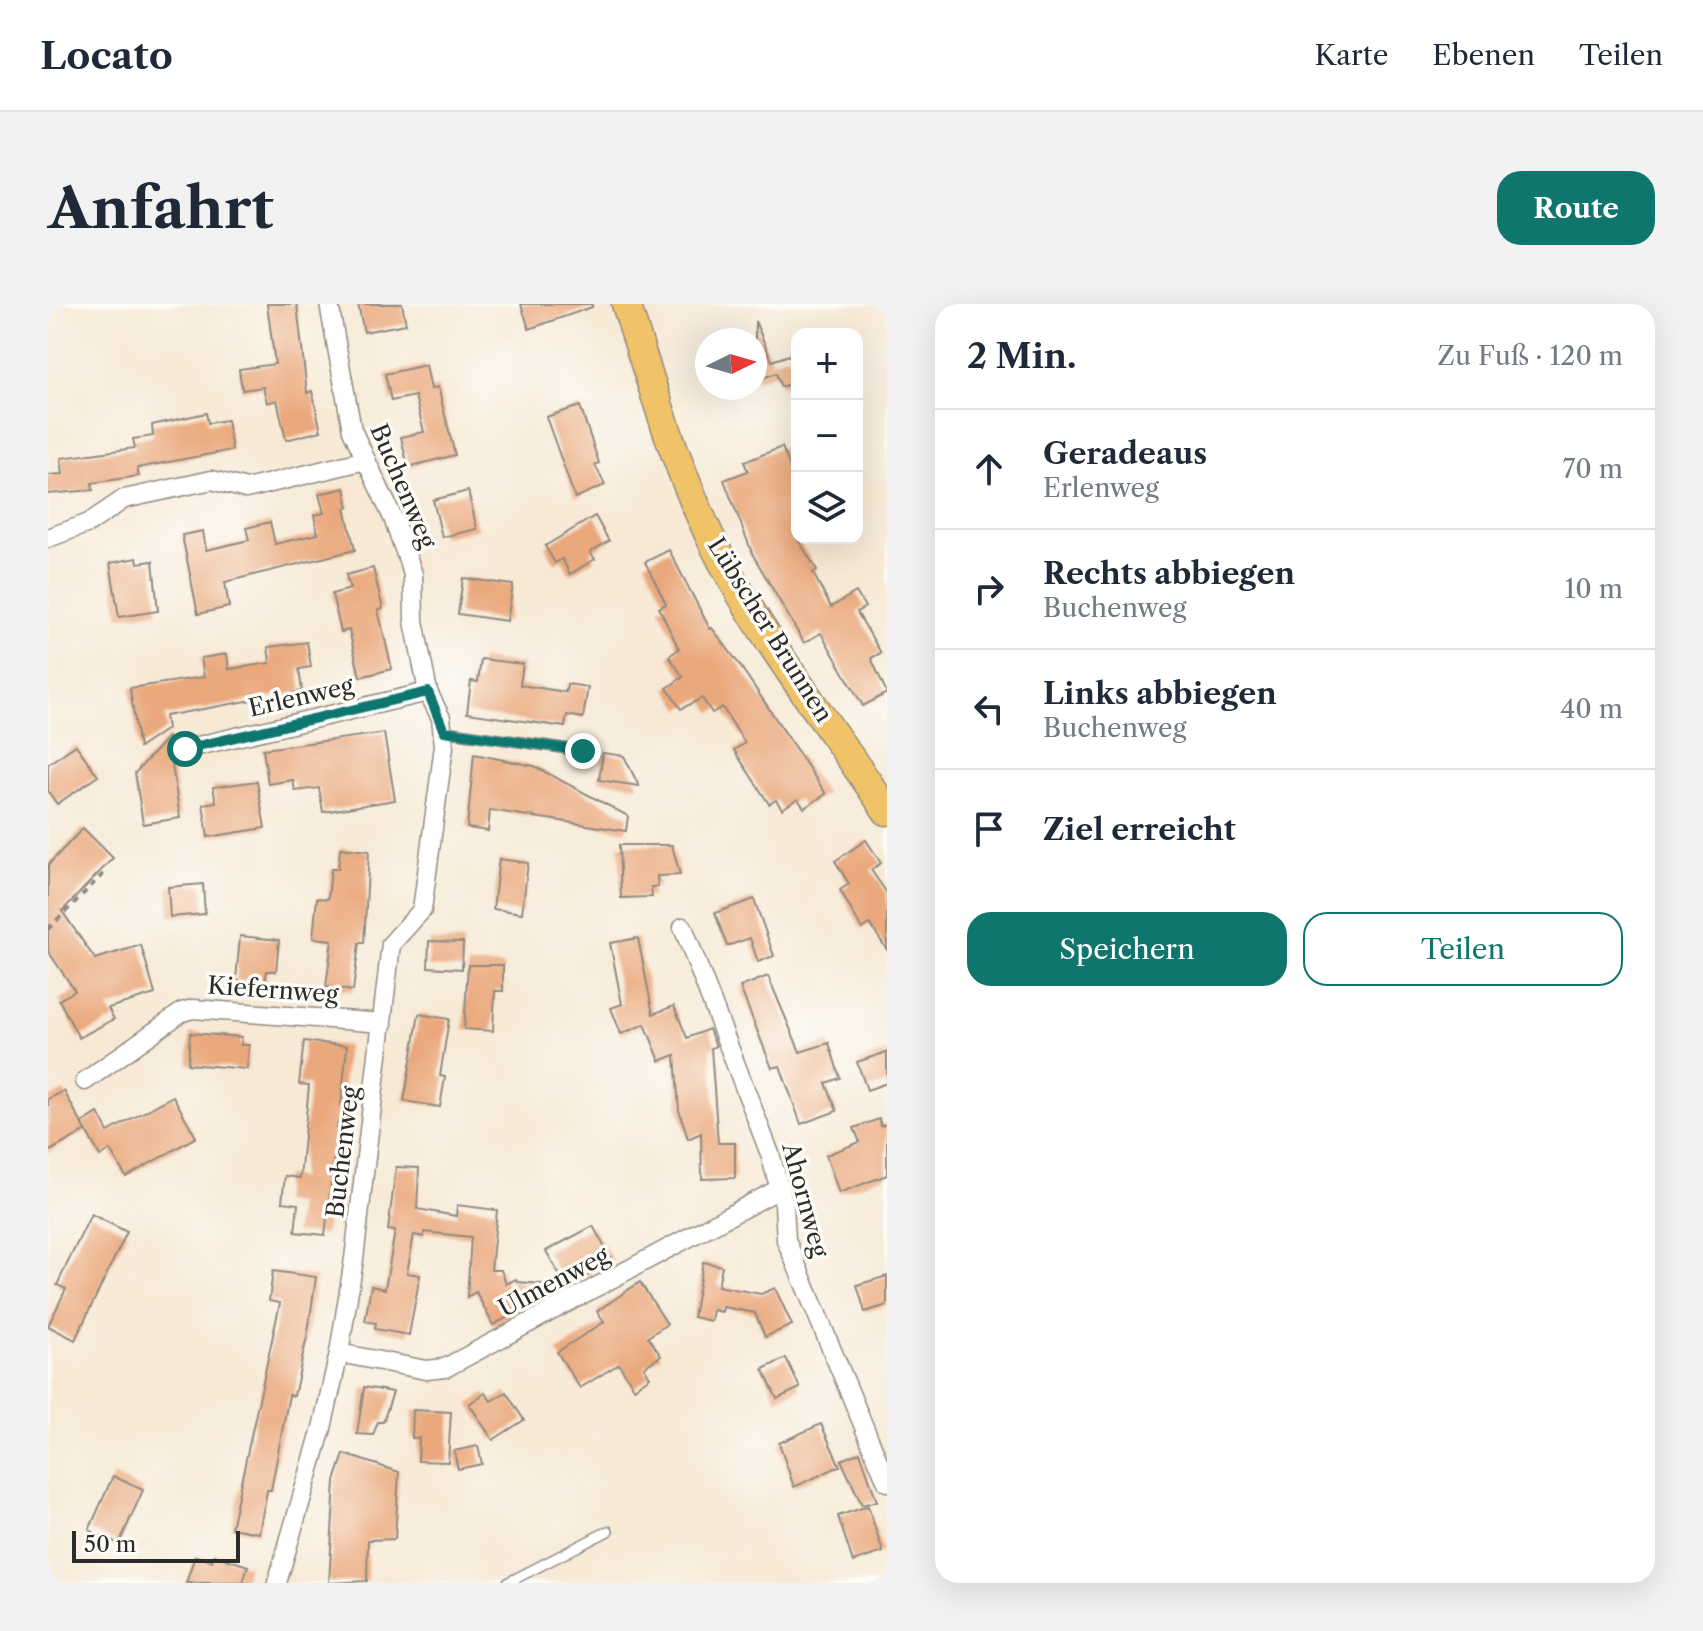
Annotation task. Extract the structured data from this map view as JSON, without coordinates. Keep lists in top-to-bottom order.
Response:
{
  "streets": {
    "main road": ["Lübscher Brunnen"],
    "street": [
      "Buchenweg",
      "Erlenweg",
      "Kiefernweg",
      "Ahornweg",
      "Ulmenweg"
    ]
  },
  "crossings": [
    ["Buchenweg", "Erlenweg"],
    ["Buchenweg", "Kiefernweg"],
    ["Buchenweg", "Ulmenweg"],
    ["Ahornweg", "Ulmenweg"]
  ],
  "scale_bar": "50 m",
  "north": "right",
  "page": {
    "header": "Locato",
    "nav": ["Karte", "Ebenen", "Teilen"],
    "buttons": [
      "Route",
      ["Speichern", "Teilen"]
    ],
    "title": "Anfahrt",
    "heading": ["2 Min.", "Zu Fuß · 120 m"],
    "map_buttons": ["+", "−"],
    "list": [
      ["Geradeaus", "Erlenweg", "70 m"],
      ["Rechts abbiegen", "Buchenweg", "10 m"],
      ["Links abbiegen", "Buchenweg", "40 m"],
      "Ziel erreicht"
    ],
    "scale": "50 m"
  }
}
